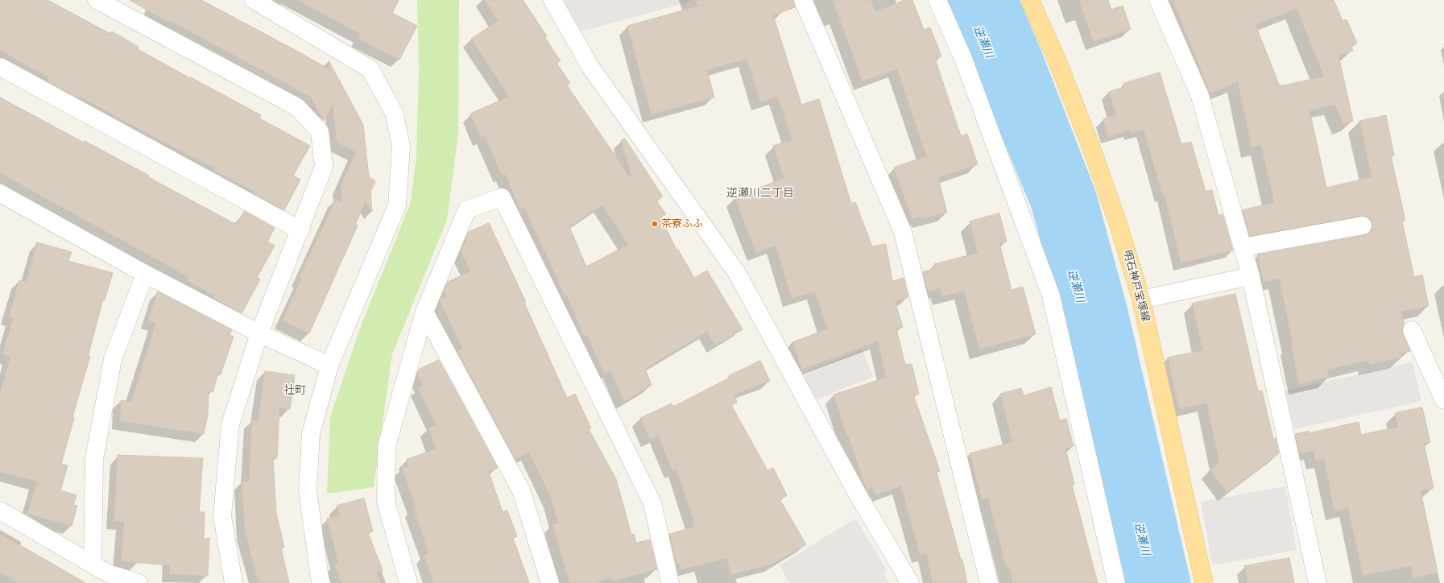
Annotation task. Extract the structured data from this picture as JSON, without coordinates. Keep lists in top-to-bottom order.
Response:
{
  "streets": {
    "main road": ["明石神戸宝塚線"]
  },
  "districts": ["逆瀬川二丁目", "社町"],
  "water": ["逆瀬川"],
  "places": ["茶寮ふふ"]
}
